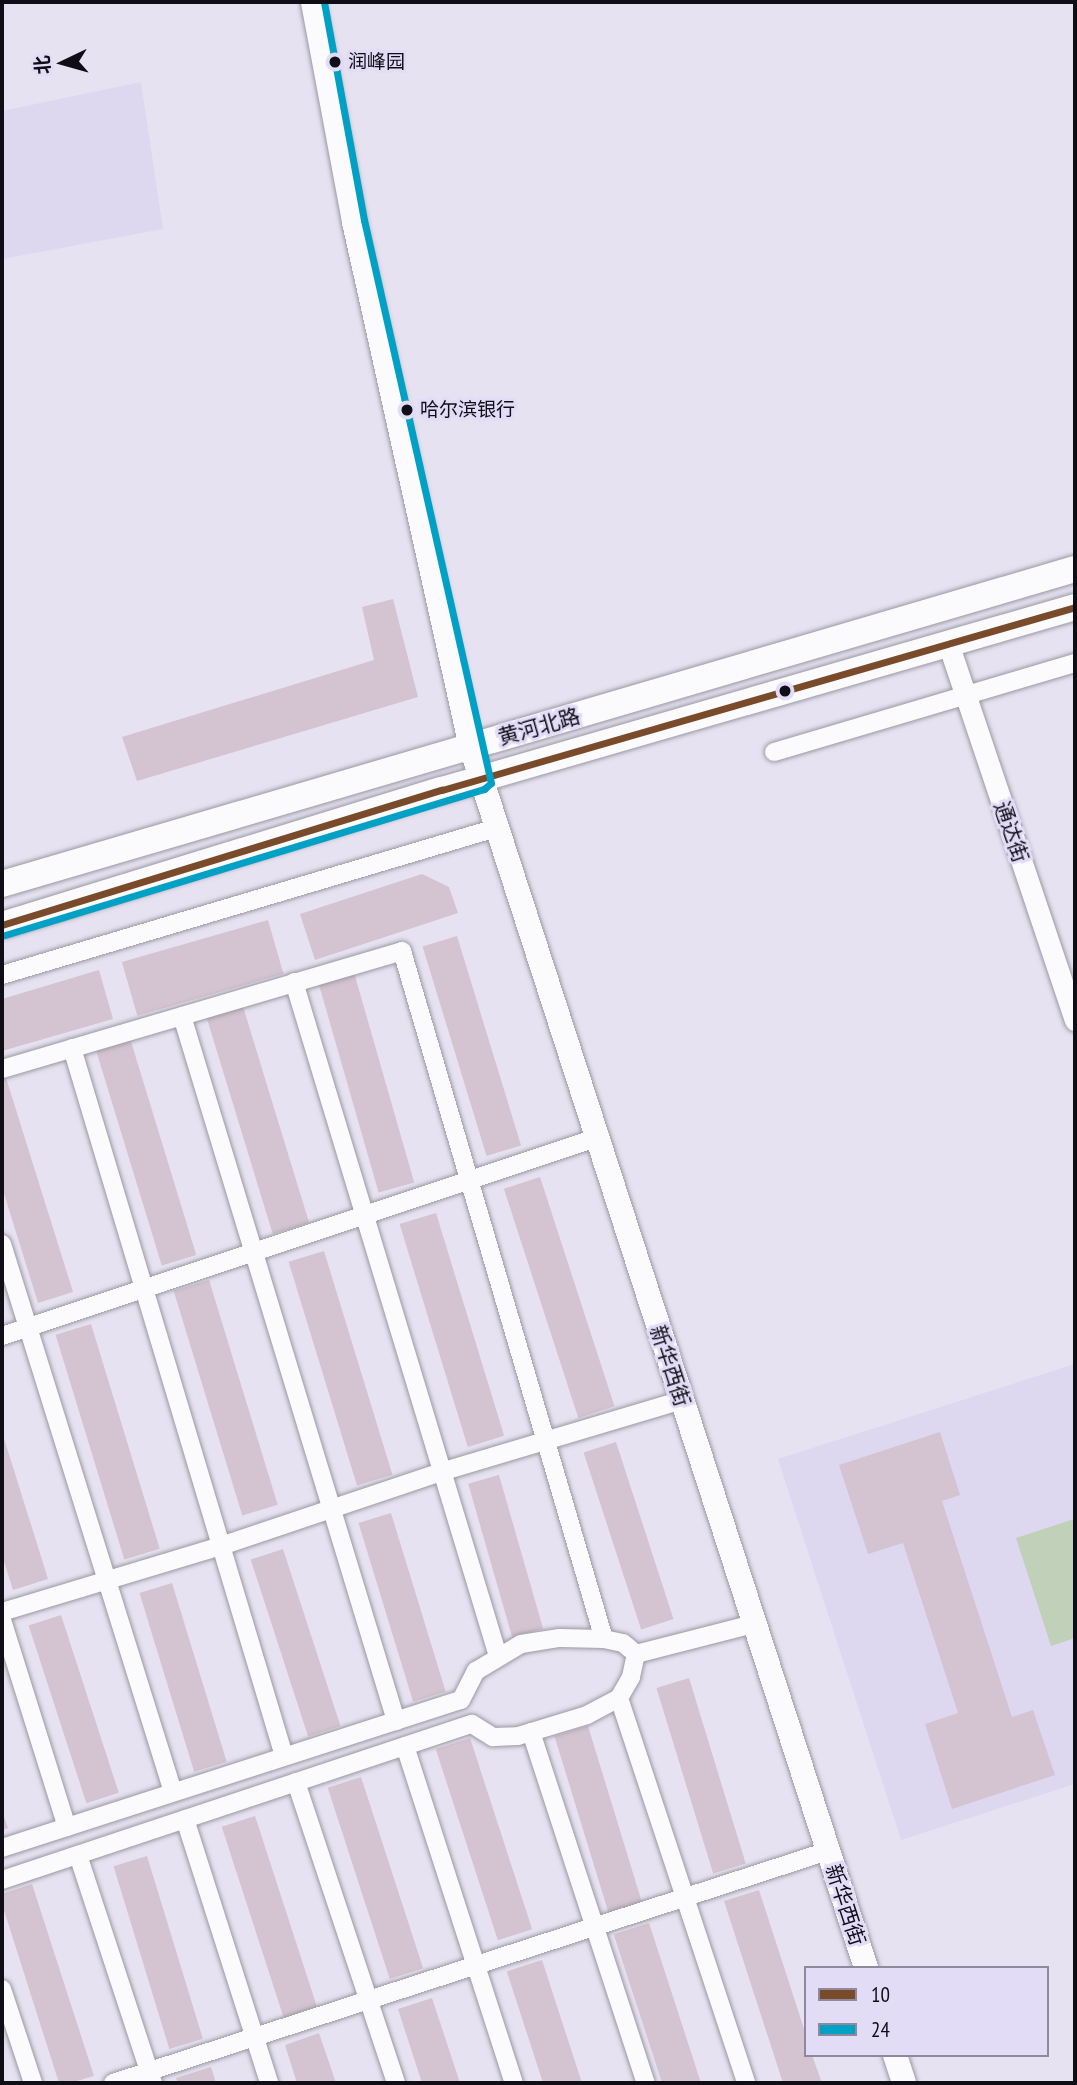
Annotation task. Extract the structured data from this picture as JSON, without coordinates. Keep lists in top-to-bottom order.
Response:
{
  "streets": {
    "main road": ["黄河北路", "新华西街"],
    "street": ["通达街"]
  },
  "crossings": [
    ["黄河北路", "通达街"],
    ["黄河北路", "新华西街"]
  ],
  "places": ["润峰园", "哈尔滨银行"],
  "lines": ["transit line 24", "transit line 10"],
  "legend": ["10", "24"],
  "north": "left"
}
